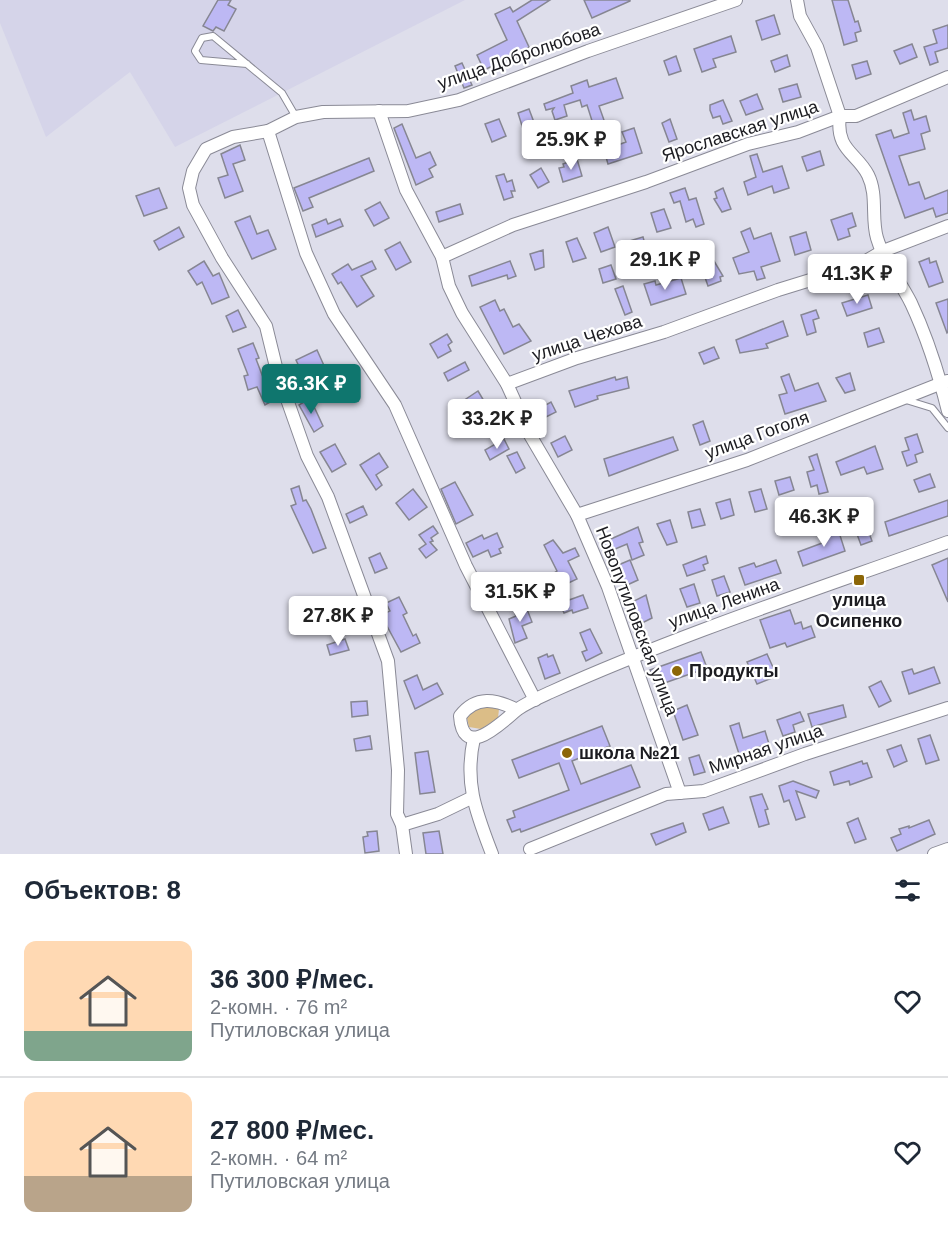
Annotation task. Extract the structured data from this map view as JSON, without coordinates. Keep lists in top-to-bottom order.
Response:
{
  "streets": {
    "street": [
      "улица Добролюбова",
      "Ярославская улица",
      "улица Чехова",
      "улица Гоголя",
      "улица Ленина",
      "Новопутиловская улица",
      "Мирная улица"
    ]
  },
  "crossings": [
    ["улица Добролюбова", "Новопутиловская улица"],
    ["Ярославская улица", "Новопутиловская улица"],
    ["улица Чехова", "Новопутиловская улица"],
    ["улица Гоголя", "Новопутиловская улица"],
    ["улица Ленина", "Новопутиловская улица"],
    ["Новопутиловская улица", "Мирная улица"]
  ],
  "places": {
    "transit": ["улица Осипенко"],
    "other": ["Продукты", "школа №21"]
  },
  "page": {
    "price": [
      "25.9K ₽",
      "29.1K ₽",
      "41.3K ₽",
      "36.3K ₽",
      "33.2K ₽",
      "46.3K ₽",
      "31.5K ₽",
      "27.8K ₽"
    ],
    "heading": "Объектов: 8",
    "list": [
      {
        "name": "36 300 ₽/мес.",
        "note": "2-комн. · 76 m² · Путиловская улица"
      },
      {
        "name": "27 800 ₽/мес.",
        "note": "2-комн. · 64 m² · Путиловская улица"
      }
    ]
  }
}
